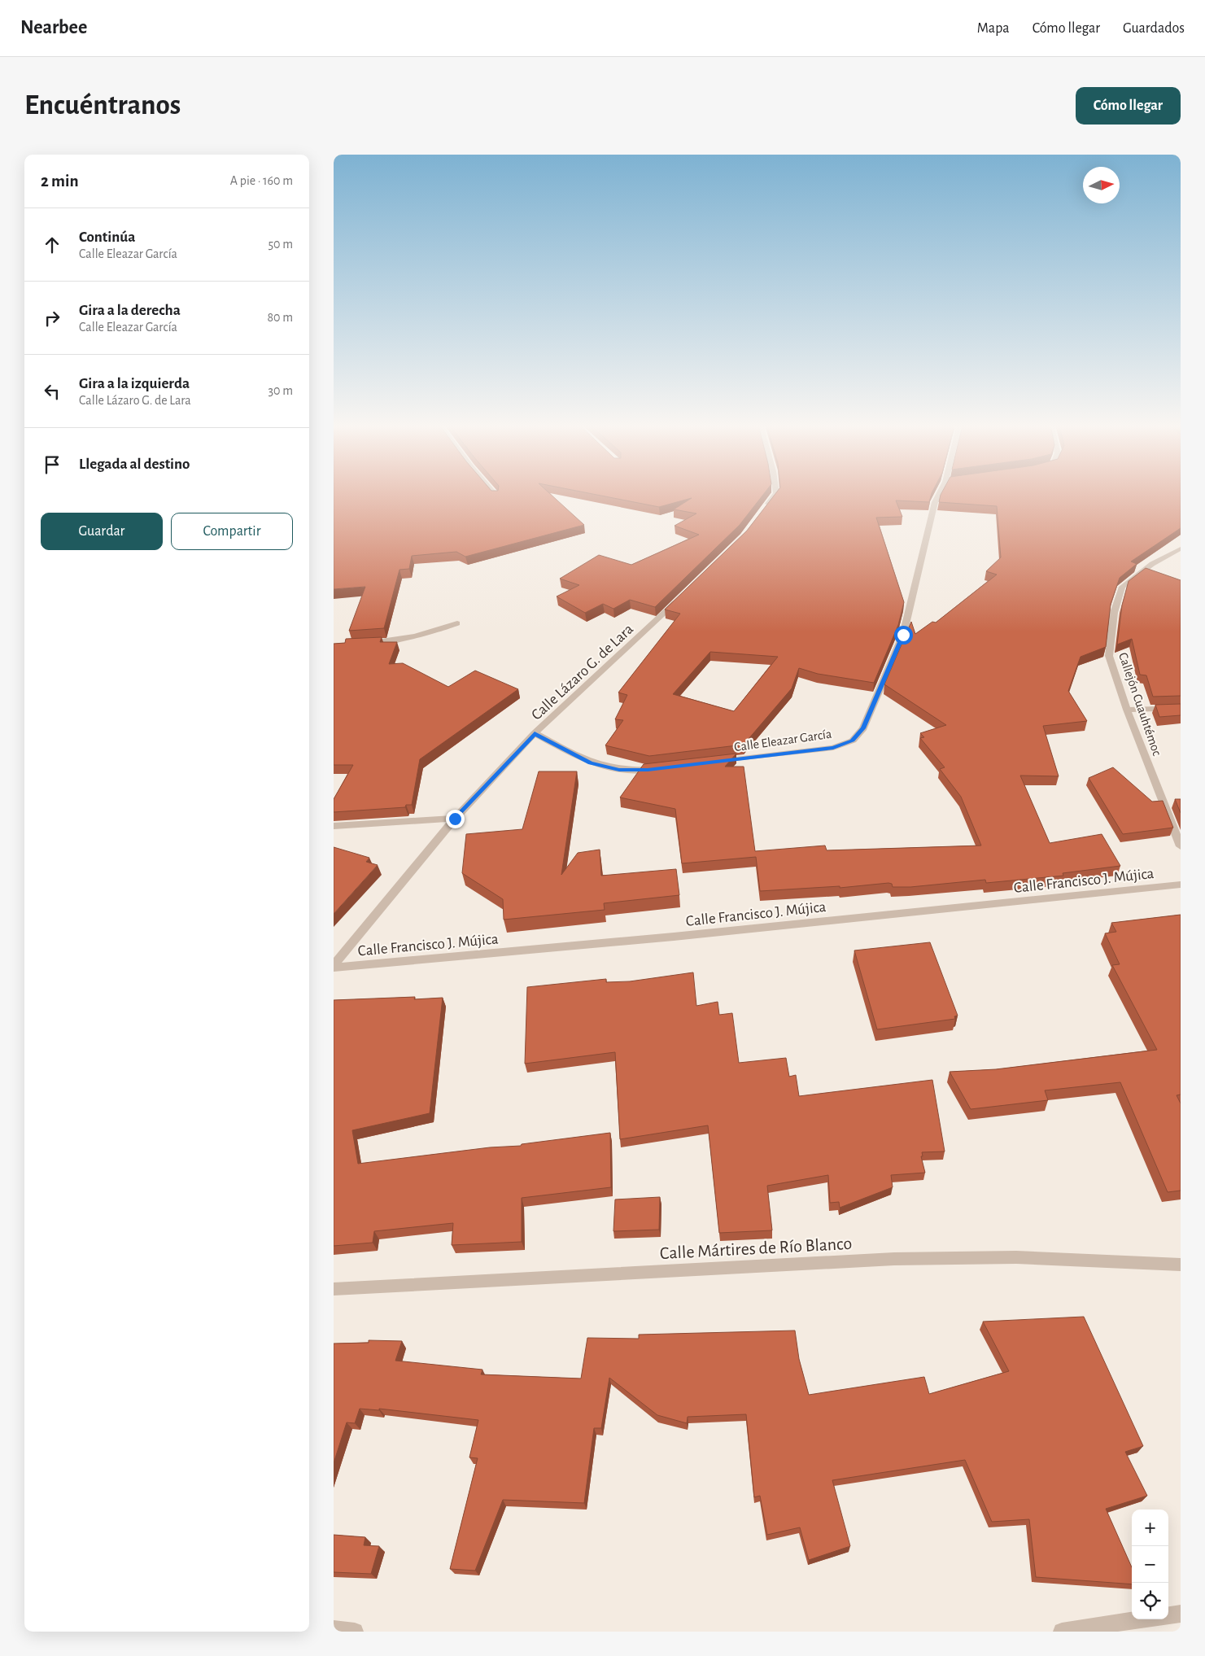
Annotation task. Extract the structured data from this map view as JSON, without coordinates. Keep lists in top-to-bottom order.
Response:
{
  "streets": {
    "street": [
      "Calle Lázaro G. de Lara",
      "Callejón Cuauhtémoc",
      "Calle Eleazar García",
      "Calle Francisco J. Mújica",
      "Calle Mártires de Río Blanco"
    ]
  },
  "crossings": [
    ["Calle Lázaro G. de Lara", "Calle Francisco J. Mújica"]
  ],
  "north": "right",
  "page": {
    "header": "Nearbee",
    "nav": ["Mapa", "Cómo llegar", "Guardados"],
    "buttons": [
      "Cómo llegar",
      ["Guardar", "Compartir"]
    ],
    "title": "Encuéntranos",
    "heading": ["2 min", "A pie · 160 m"],
    "list": [
      ["Continúa", "Calle Eleazar García", "50 m"],
      ["Gira a la derecha", "Calle Eleazar García", "80 m"],
      ["Gira a la izquierda", "Calle Lázaro G. de Lara", "30 m"],
      "Llegada al destino"
    ],
    "map_buttons": ["+", "−"]
  }
}
